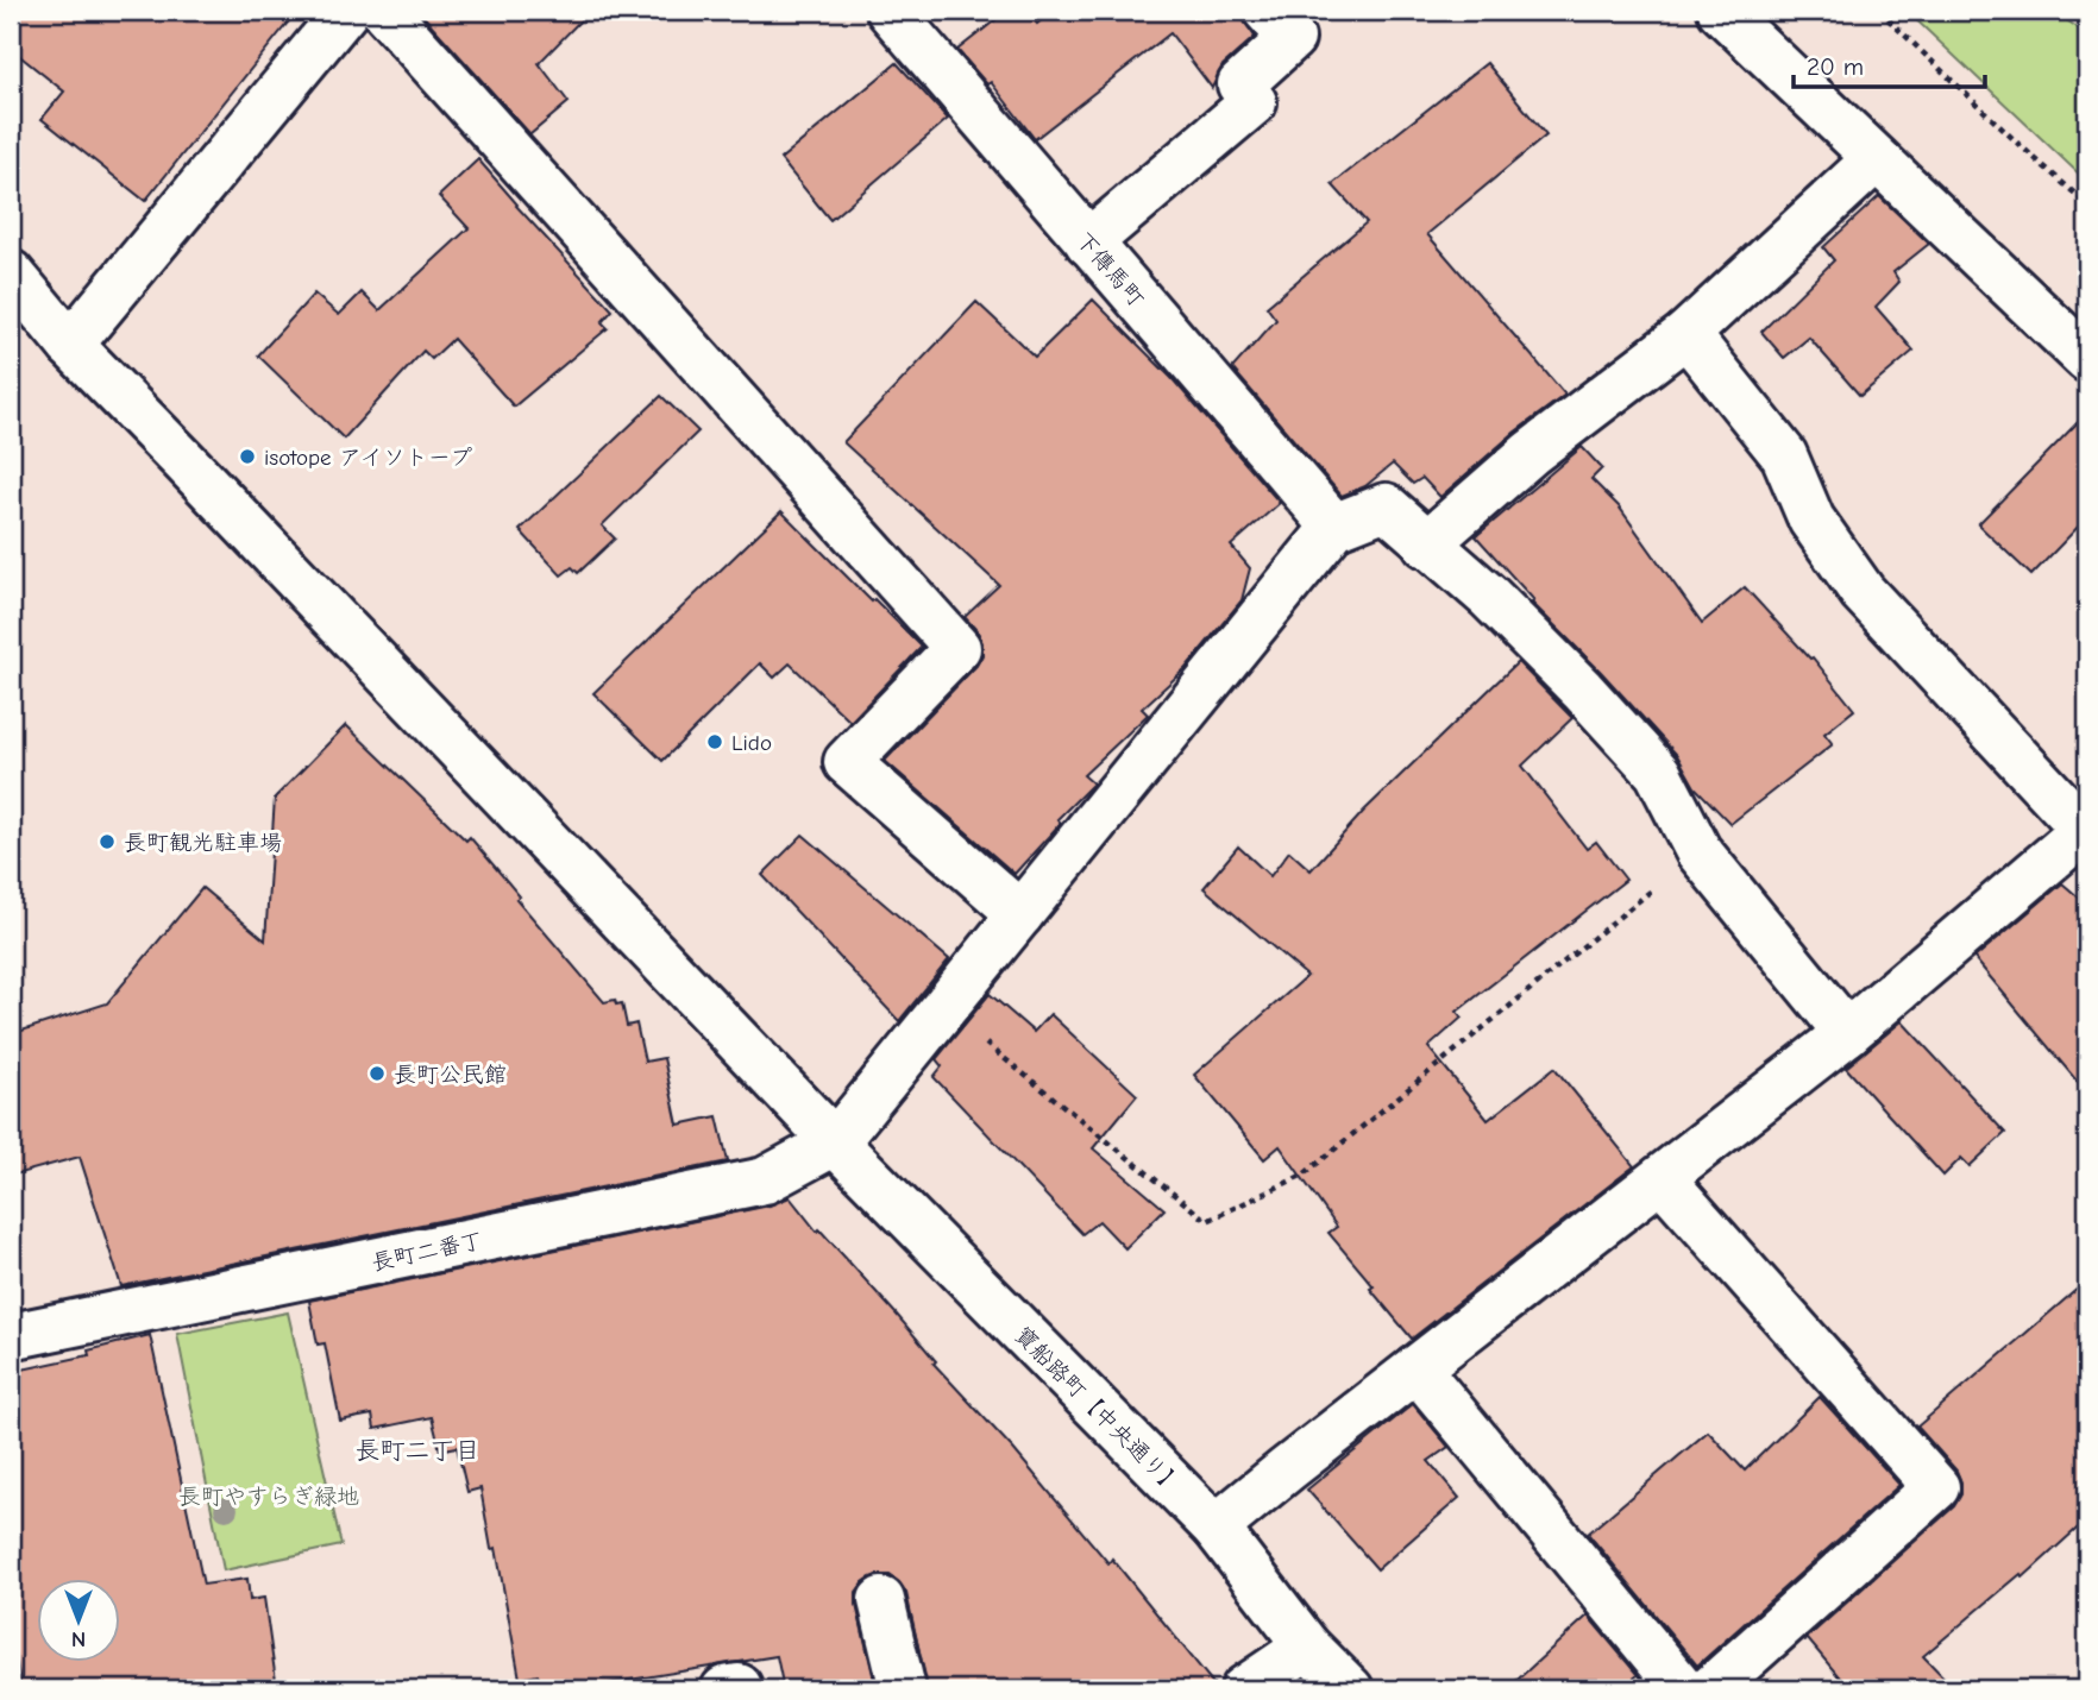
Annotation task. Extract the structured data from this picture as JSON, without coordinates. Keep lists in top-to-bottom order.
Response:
{
  "streets": {
    "street": ["下傳馬町", "長町二番丁", "寶船路町【中央通り】"]
  },
  "crossings": [
    ["長町二番丁", "寶船路町【中央通り】"]
  ],
  "districts": ["長町二丁目"],
  "parks": ["長町やすらぎ緑地"],
  "places": [
    "isotope アイソトープ",
    "Lido",
    "長町観光駐車場",
    "長町公民館"
  ],
  "scale_bar": "20 m",
  "north": "bottom"
}
